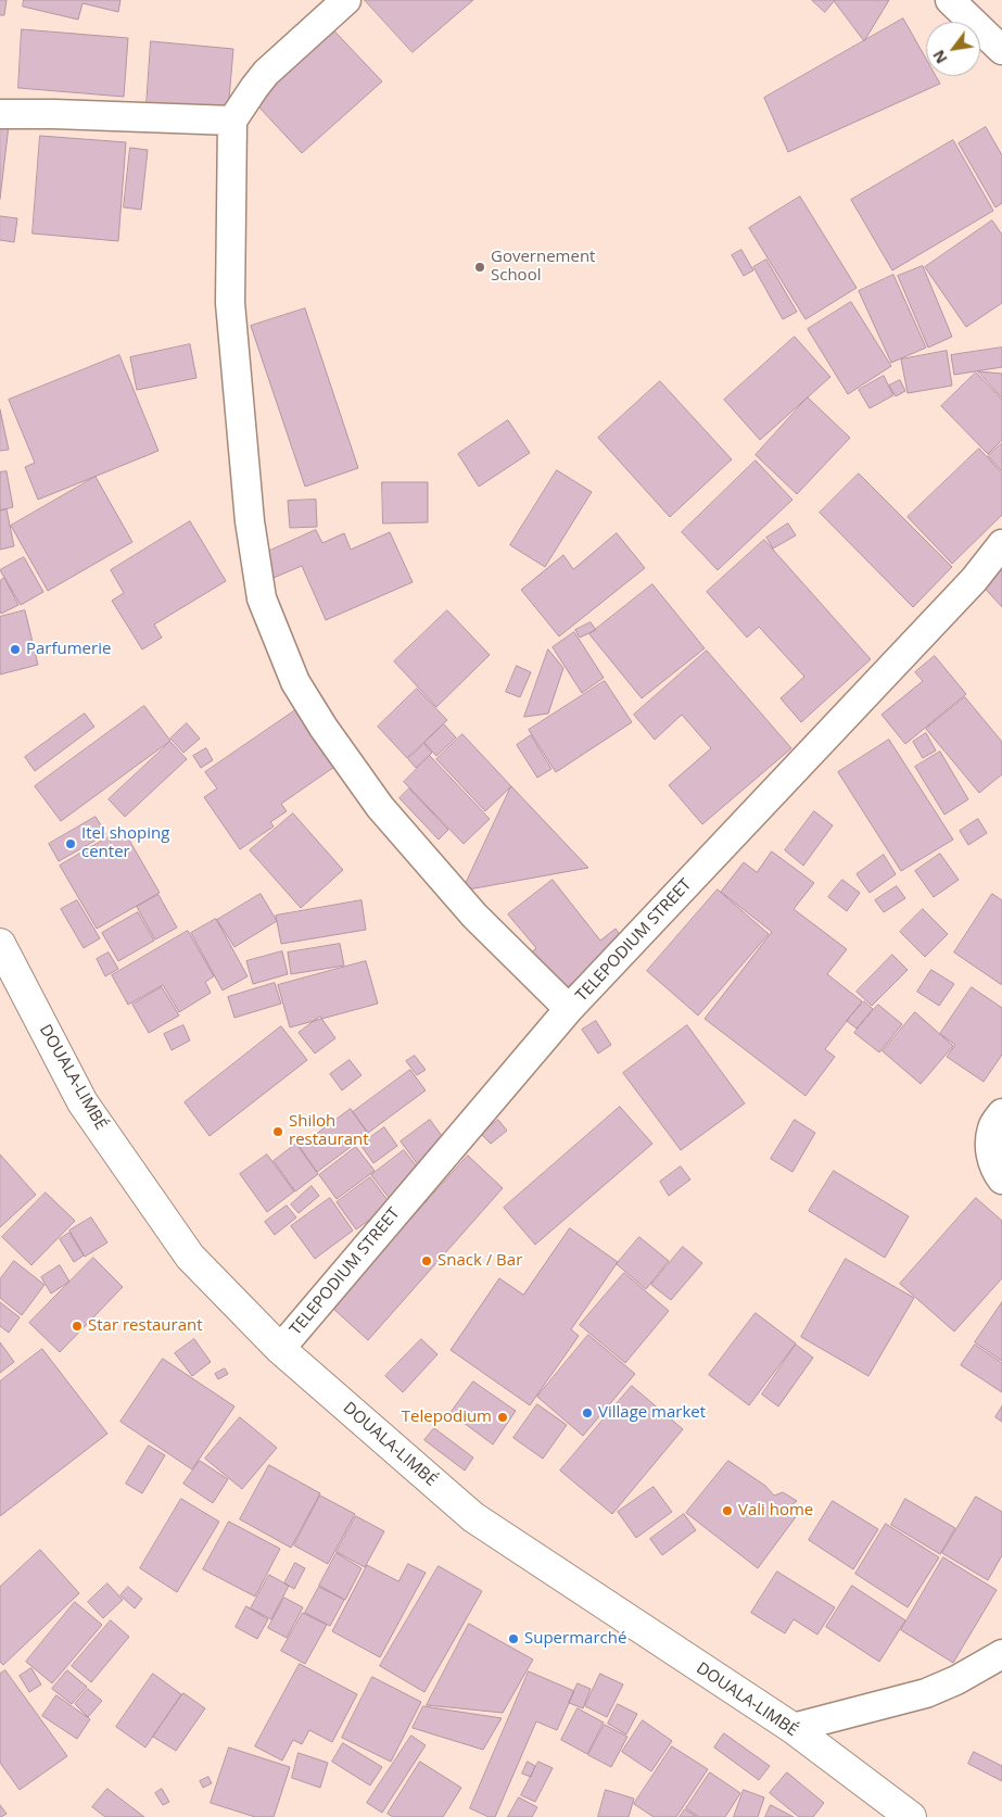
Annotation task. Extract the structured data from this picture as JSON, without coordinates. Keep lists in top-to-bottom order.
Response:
{
  "streets": {
    "highway": ["DOUALA-LIMBÉ"],
    "street": ["TELEPODIUM STREET"]
  },
  "crossings": [
    ["TELEPODIUM STREET", "DOUALA-LIMBÉ"]
  ],
  "places": [
    "Governement School",
    "Parfumerie",
    "Itel shoping center",
    "Shiloh restaurant",
    "Snack / Bar",
    "Star restaurant",
    "Village market",
    "Telepodium",
    "Vali home",
    "Supermarché"
  ],
  "north": "bottom left"
}
